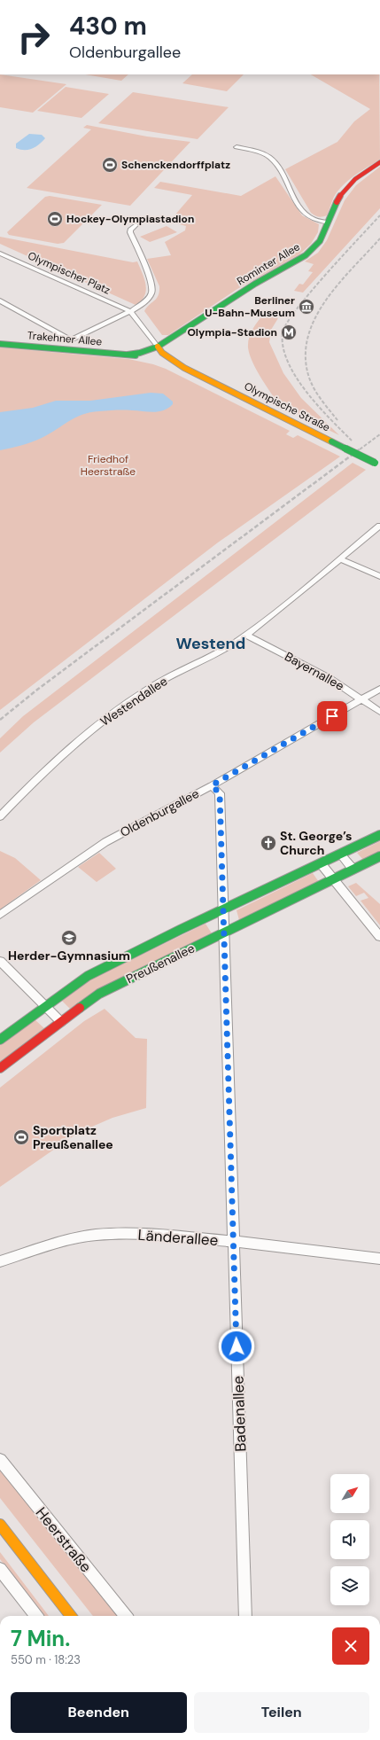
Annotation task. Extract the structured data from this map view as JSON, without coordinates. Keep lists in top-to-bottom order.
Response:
{
  "streets": {
    "street": [
      "Rominter Allee",
      "Olympischer Platz",
      "Trakehner Allee",
      "Olympische Straße",
      "Bayernallee",
      "Westendallee",
      "Oldenburgallee",
      "Preußenallee",
      "Länderallee",
      "Badenallee",
      "Heerstraße"
    ]
  },
  "crossings": [
    ["Rominter Allee", "Olympischer Platz"],
    ["Rominter Allee", "Olympische Straße"],
    ["Olympischer Platz", "Olympische Straße"],
    ["Trakehner Allee", "Olympische Straße"],
    ["Bayernallee", "Westendallee"],
    ["Bayernallee", "Oldenburgallee"],
    ["Oldenburgallee", "Badenallee"],
    ["Preußenallee", "Badenallee"],
    ["Länderallee", "Badenallee"]
  ],
  "districts": ["Westend"],
  "parks": ["Friedhof Heerstraße"],
  "places": {
    "sports": ["Schenckendorffplatz", "Hockey-Olympiastadion", "Sportplatz Preußenallee"],
    "museum": ["Berliner U-Bahn-Museum"],
    "metro station": ["Olympia-Stadion"],
    "church": ["St. George’s Church"],
    "school or university": ["Herder-Gymnasium"]
  },
  "north": "top right",
  "page": {
    "turn": ["430 m", "Oldenburgallee"],
    "heading": ["7 Min.", "550 m · 18:23"],
    "buttons": ["Beenden", "Teilen"]
  }
}
